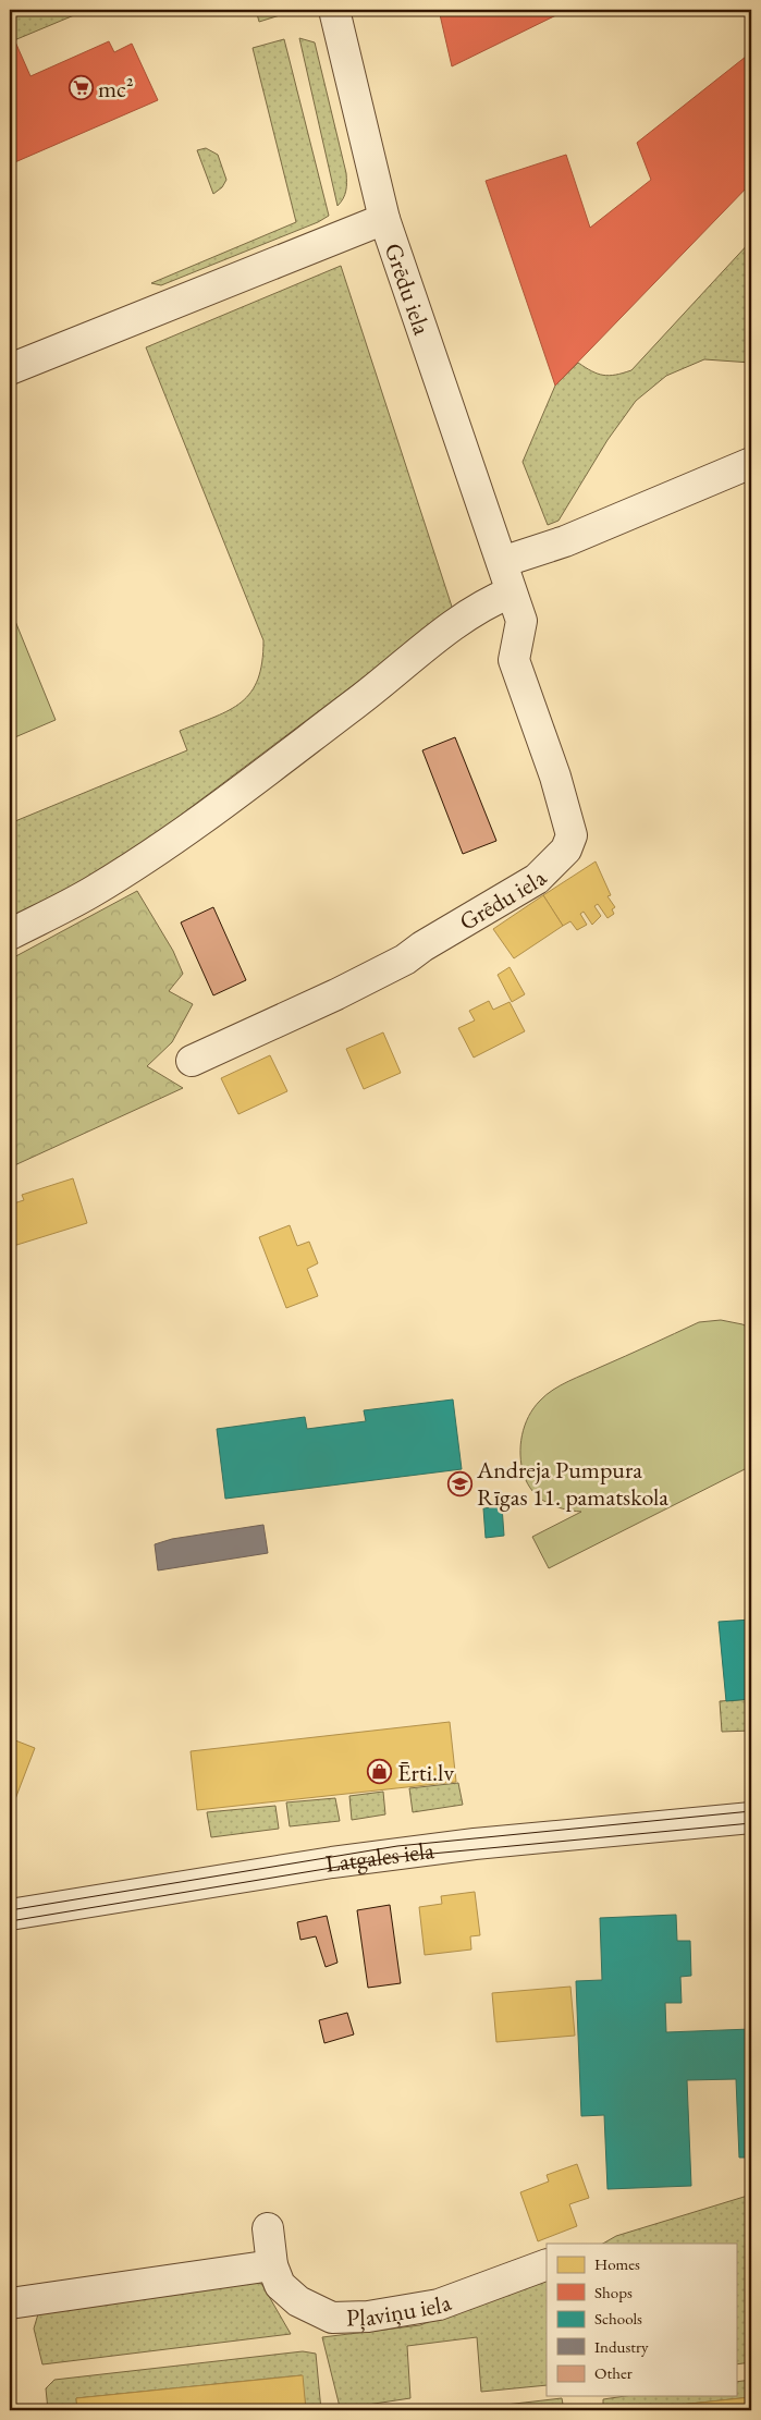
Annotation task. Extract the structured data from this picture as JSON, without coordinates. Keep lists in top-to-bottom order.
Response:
{
  "streets": {
    "street": ["Grēdu iela", "Latgales iela", "Pļaviņu iela"]
  },
  "places": {
    "supermarket": ["mc²"],
    "school or university": ["Andreja Pumpura Rīgas 11. pamatskola"],
    "shop": ["Ērti.lv"]
  },
  "legend": [
    "Homes",
    "Shops",
    "Schools",
    "Industry",
    "Other"
  ]
}
